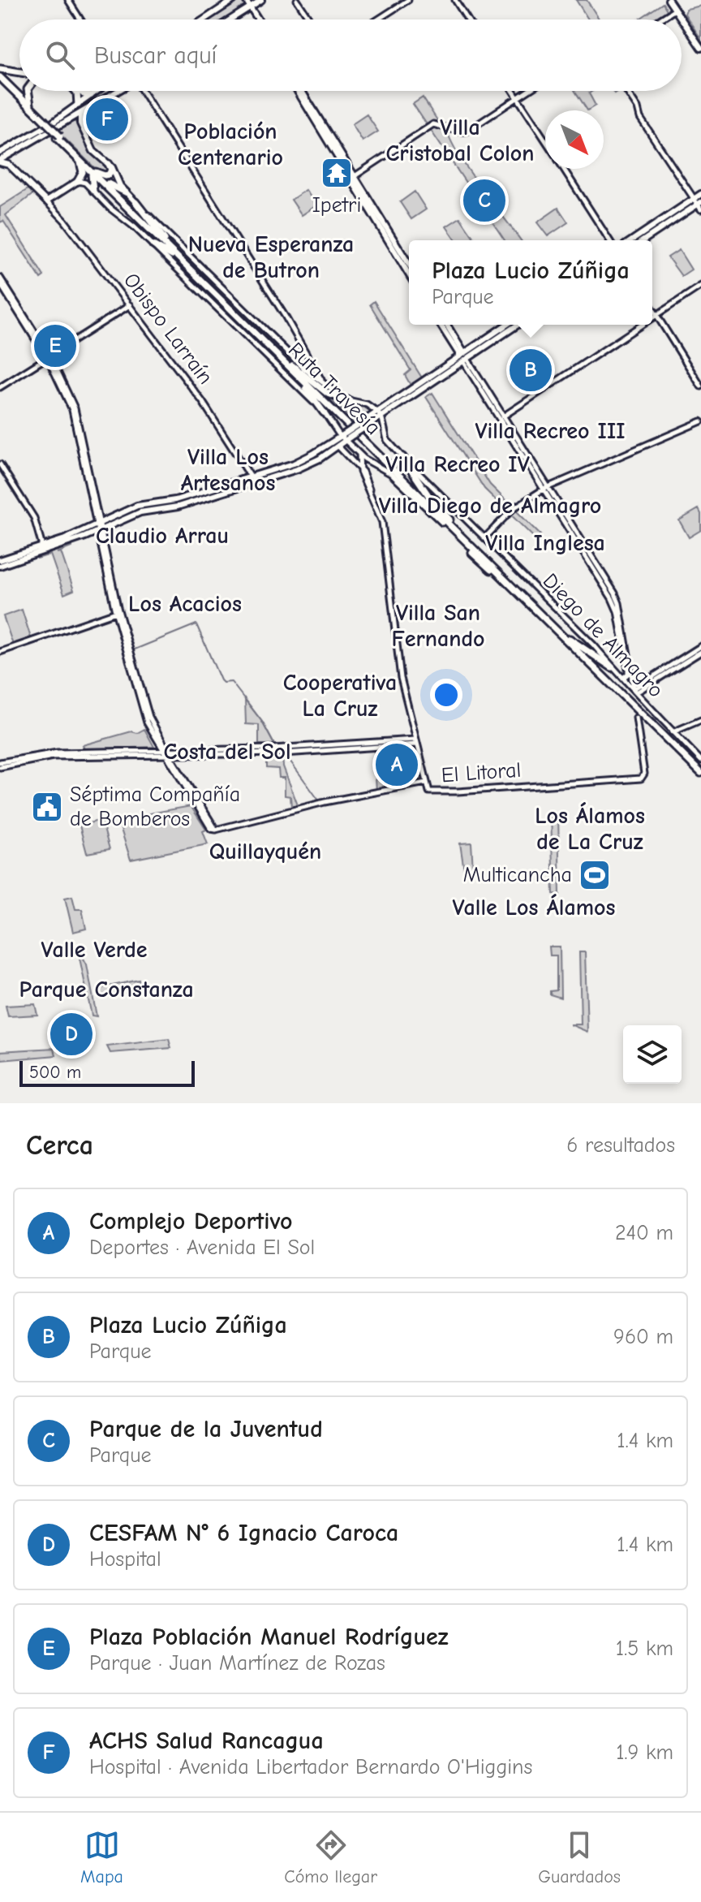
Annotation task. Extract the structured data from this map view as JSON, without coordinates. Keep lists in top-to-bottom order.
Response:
{
  "streets": {
    "highway": ["Ruta Travesía"],
    "main road": ["Obispo Larraín", "Diego de Almagro", "El Litoral"]
  },
  "districts": [
    "Villa Cristobal Colon",
    "Población Centenario",
    "Nueva Esperanza de Butron",
    "Villa Recreo III",
    "Villa Los Artesanos",
    "Villa Recreo IV",
    "Villa Diego de Almagro",
    "Claudio Arrau",
    "Villa Inglesa",
    "Los Acacios",
    "Villa San Fernando",
    "Cooperativa La Cruz",
    "Costa del Sol",
    "Los Álamos de La Cruz",
    "Quillayquén",
    "Valle Los Álamos",
    "Valle Verde",
    "Parque Constanza"
  ],
  "places": {
    "temple": ["Ipetri"],
    "public building": ["Séptima Compañía de Bomberos"],
    "sports": ["Multicancha"]
  },
  "scale_bar": "500 m",
  "north": "bottom right",
  "page": {
    "search": "Buscar aquí",
    "pins": [
      "F",
      "C",
      "E",
      "B",
      "A",
      "D"
    ],
    "popup": ["Plaza Lucio Zúñiga", "Parque"],
    "scale": "500 m",
    "heading": ["Cerca", "6 resultados"],
    "list": [
      {
        "mark": "A",
        "name": "Complejo Deportivo",
        "note": "Deportes · Avenida El Sol",
        "value": "240 m"
      },
      {
        "mark": "B",
        "name": "Plaza Lucio Zúñiga",
        "note": "Parque",
        "value": "960 m"
      },
      {
        "mark": "C",
        "name": "Parque de la Juventud",
        "note": "Parque",
        "value": "1.4 km"
      },
      {
        "mark": "D",
        "name": "CESFAM N° 6 Ignacio Caroca",
        "note": "Hospital",
        "value": "1.4 km"
      },
      {
        "mark": "E",
        "name": "Plaza Población Manuel Rodríguez",
        "note": "Parque · Juan Martínez de Rozas",
        "value": "1.5 km"
      },
      {
        "mark": "F",
        "name": "ACHS Salud Rancagua",
        "note": "Hospital · Avenida Libertador Bernardo O'Higgins",
        "value": "1.9 km"
      }
    ],
    "nav": ["Mapa", "Cómo llegar", "Guardados"]
  }
}
